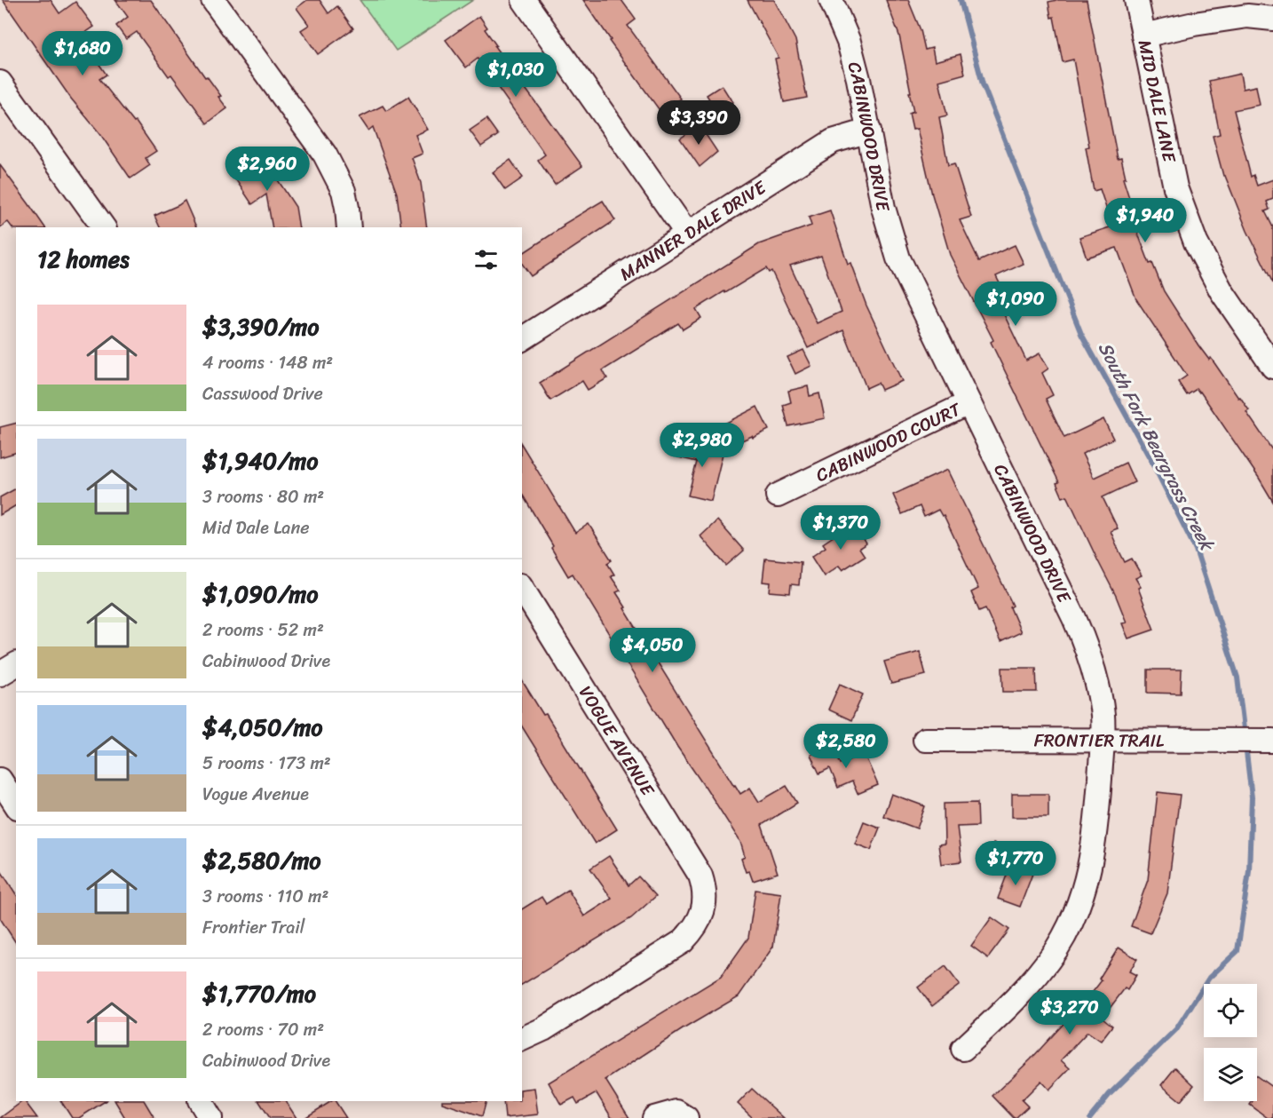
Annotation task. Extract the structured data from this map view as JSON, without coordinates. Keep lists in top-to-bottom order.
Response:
{
  "streets": {
    "street": [
      "MID DALE LANE",
      "CABINWOOD DRIVE",
      "MANNER DALE DRIVE",
      "CABINWOOD COURT",
      "FRONTIER TRAIL",
      "VOGUE AVENUE"
    ]
  },
  "crossings": [
    ["CABINWOOD DRIVE", "MANNER DALE DRIVE"],
    ["CABINWOOD DRIVE", "CABINWOOD COURT"],
    ["CABINWOOD DRIVE", "FRONTIER TRAIL"]
  ],
  "water": ["South Fork Beargrass Creek"],
  "page": {
    "price": [
      "$1,680",
      "$1,030",
      "$3,390",
      "$2,960",
      "$1,940",
      "$1,090",
      "$2,980",
      "$1,370",
      "$4,050",
      "$2,580",
      "$1,770",
      "$3,270"
    ],
    "heading": "12 homes",
    "list": [
      {
        "name": "$3,390/mo",
        "note": "4 rooms · 148 m² · Casswood Drive"
      },
      {
        "name": "$1,940/mo",
        "note": "3 rooms · 80 m² · Mid Dale Lane"
      },
      {
        "name": "$1,090/mo",
        "note": "2 rooms · 52 m² · Cabinwood Drive"
      },
      {
        "name": "$4,050/mo",
        "note": "5 rooms · 173 m² · Vogue Avenue"
      },
      {
        "name": "$2,580/mo",
        "note": "3 rooms · 110 m² · Frontier Trail"
      },
      {
        "name": "$1,770/mo",
        "note": "2 rooms · 70 m² · Cabinwood Drive"
      }
    ]
  }
}
